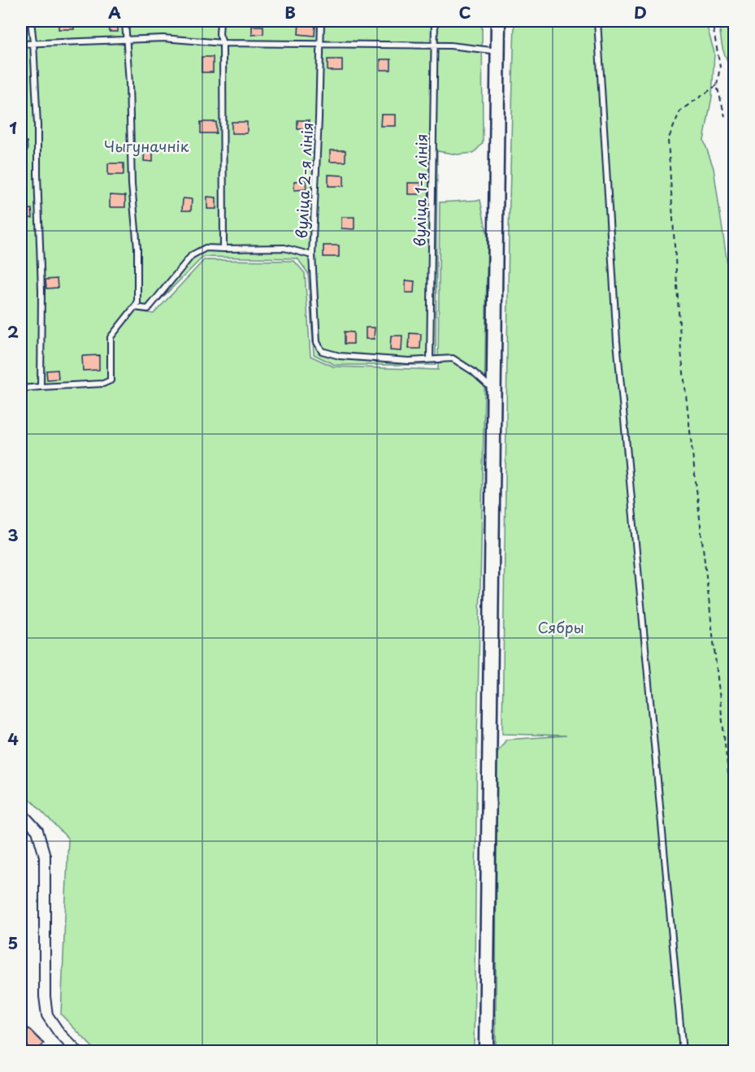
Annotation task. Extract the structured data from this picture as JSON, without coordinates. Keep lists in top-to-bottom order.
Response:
{
  "streets": {
    "lane": ["вуліца 2-я лінія", "вуліца 1-я лінія"]
  },
  "crossings": [
    ["вуліца 2-я лінія", "вуліца 1-я лінія"]
  ],
  "parks": ["Чыгуначнік", "Сябры"],
  "grid": {
    "columns": [
      "A",
      "B",
      "C",
      "D"
    ],
    "rows": [
      "1",
      "2",
      "3",
      "4",
      "5"
    ]
  }
}
